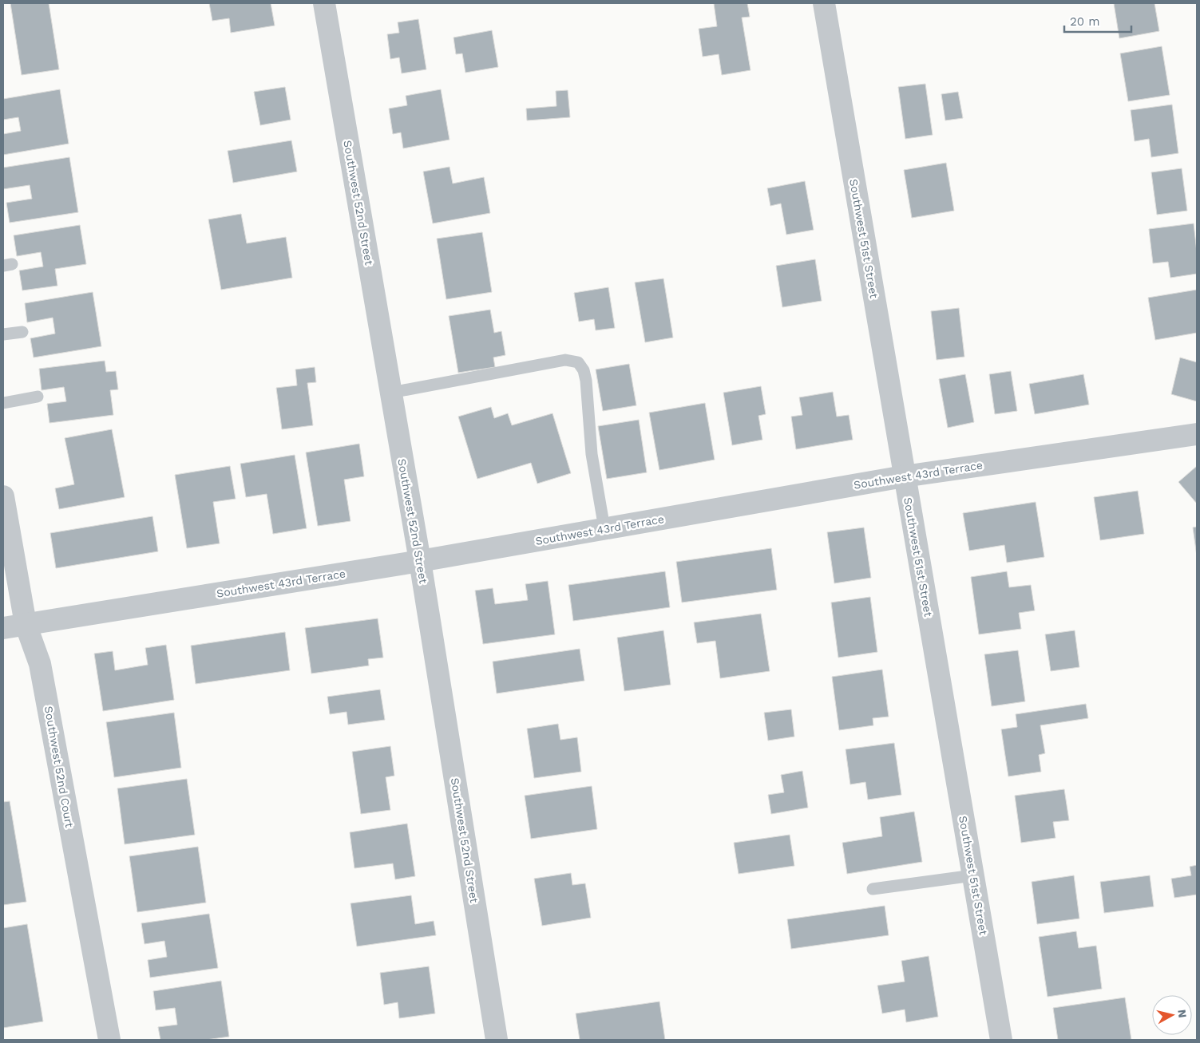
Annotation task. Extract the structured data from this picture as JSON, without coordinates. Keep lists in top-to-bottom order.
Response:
{
  "streets": {
    "street": [
      "Southwest 52nd Street",
      "Southwest 51st Street",
      "Southwest 43rd Terrace",
      "Southwest 52nd Court"
    ]
  },
  "crossings": [
    ["Southwest 52nd Street", "Southwest 43rd Terrace"],
    ["Southwest 51st Street", "Southwest 43rd Terrace"],
    ["Southwest 43rd Terrace", "Southwest 52nd Court"]
  ],
  "scale_bar": "20 m",
  "north": "right"
}
